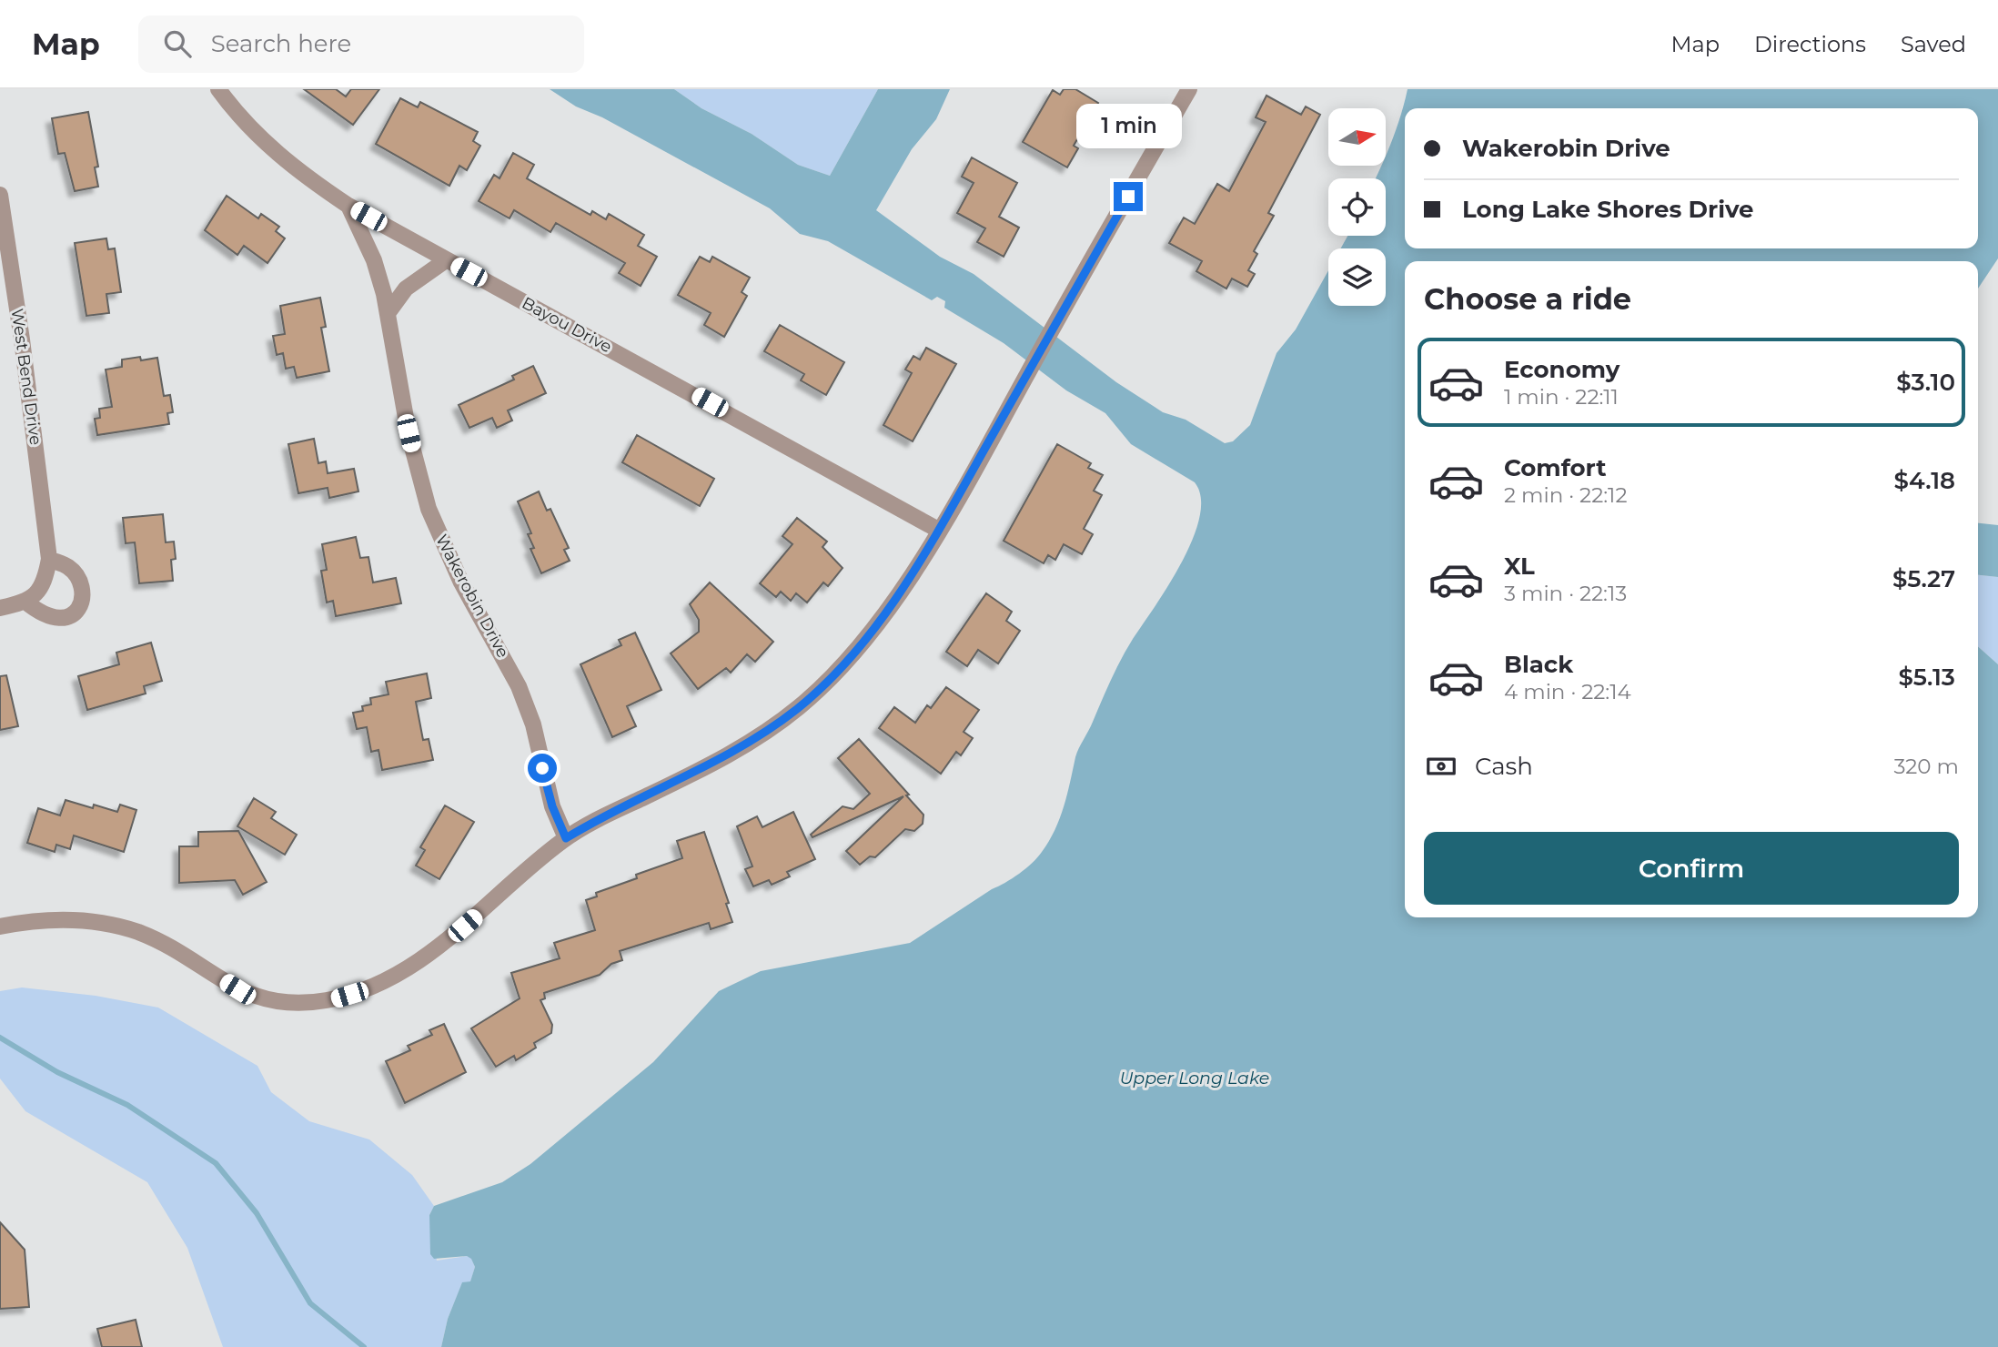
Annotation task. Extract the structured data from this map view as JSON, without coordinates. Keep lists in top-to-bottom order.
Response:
{
  "streets": {
    "street": ["Bayou Drive", "West Bend Drive", "Wakerobin Drive"]
  },
  "crossings": [
    ["Bayou Drive", "Wakerobin Drive"]
  ],
  "water": ["Upper Long Lake"],
  "north": "right",
  "page": {
    "header": "Map",
    "search": "Search here",
    "nav": ["Map", "Directions", "Saved"],
    "bubble": "1 min",
    "banner": ["Wakerobin Drive", "Long Lake Shores Drive"],
    "heading": "Choose a ride",
    "list": [
      {
        "name": "Economy",
        "note": "1 min · 22:11",
        "value": "$3.10"
      },
      {
        "name": "Comfort",
        "note": "2 min · 22:12",
        "value": "$4.18"
      },
      {
        "name": "XL",
        "note": "3 min · 22:13",
        "value": "$5.27"
      },
      {
        "name": "Black",
        "note": "4 min · 22:14",
        "value": "$5.13"
      }
    ],
    "pay": ["Cash", "320 m"],
    "buttons": "Confirm"
  }
}
